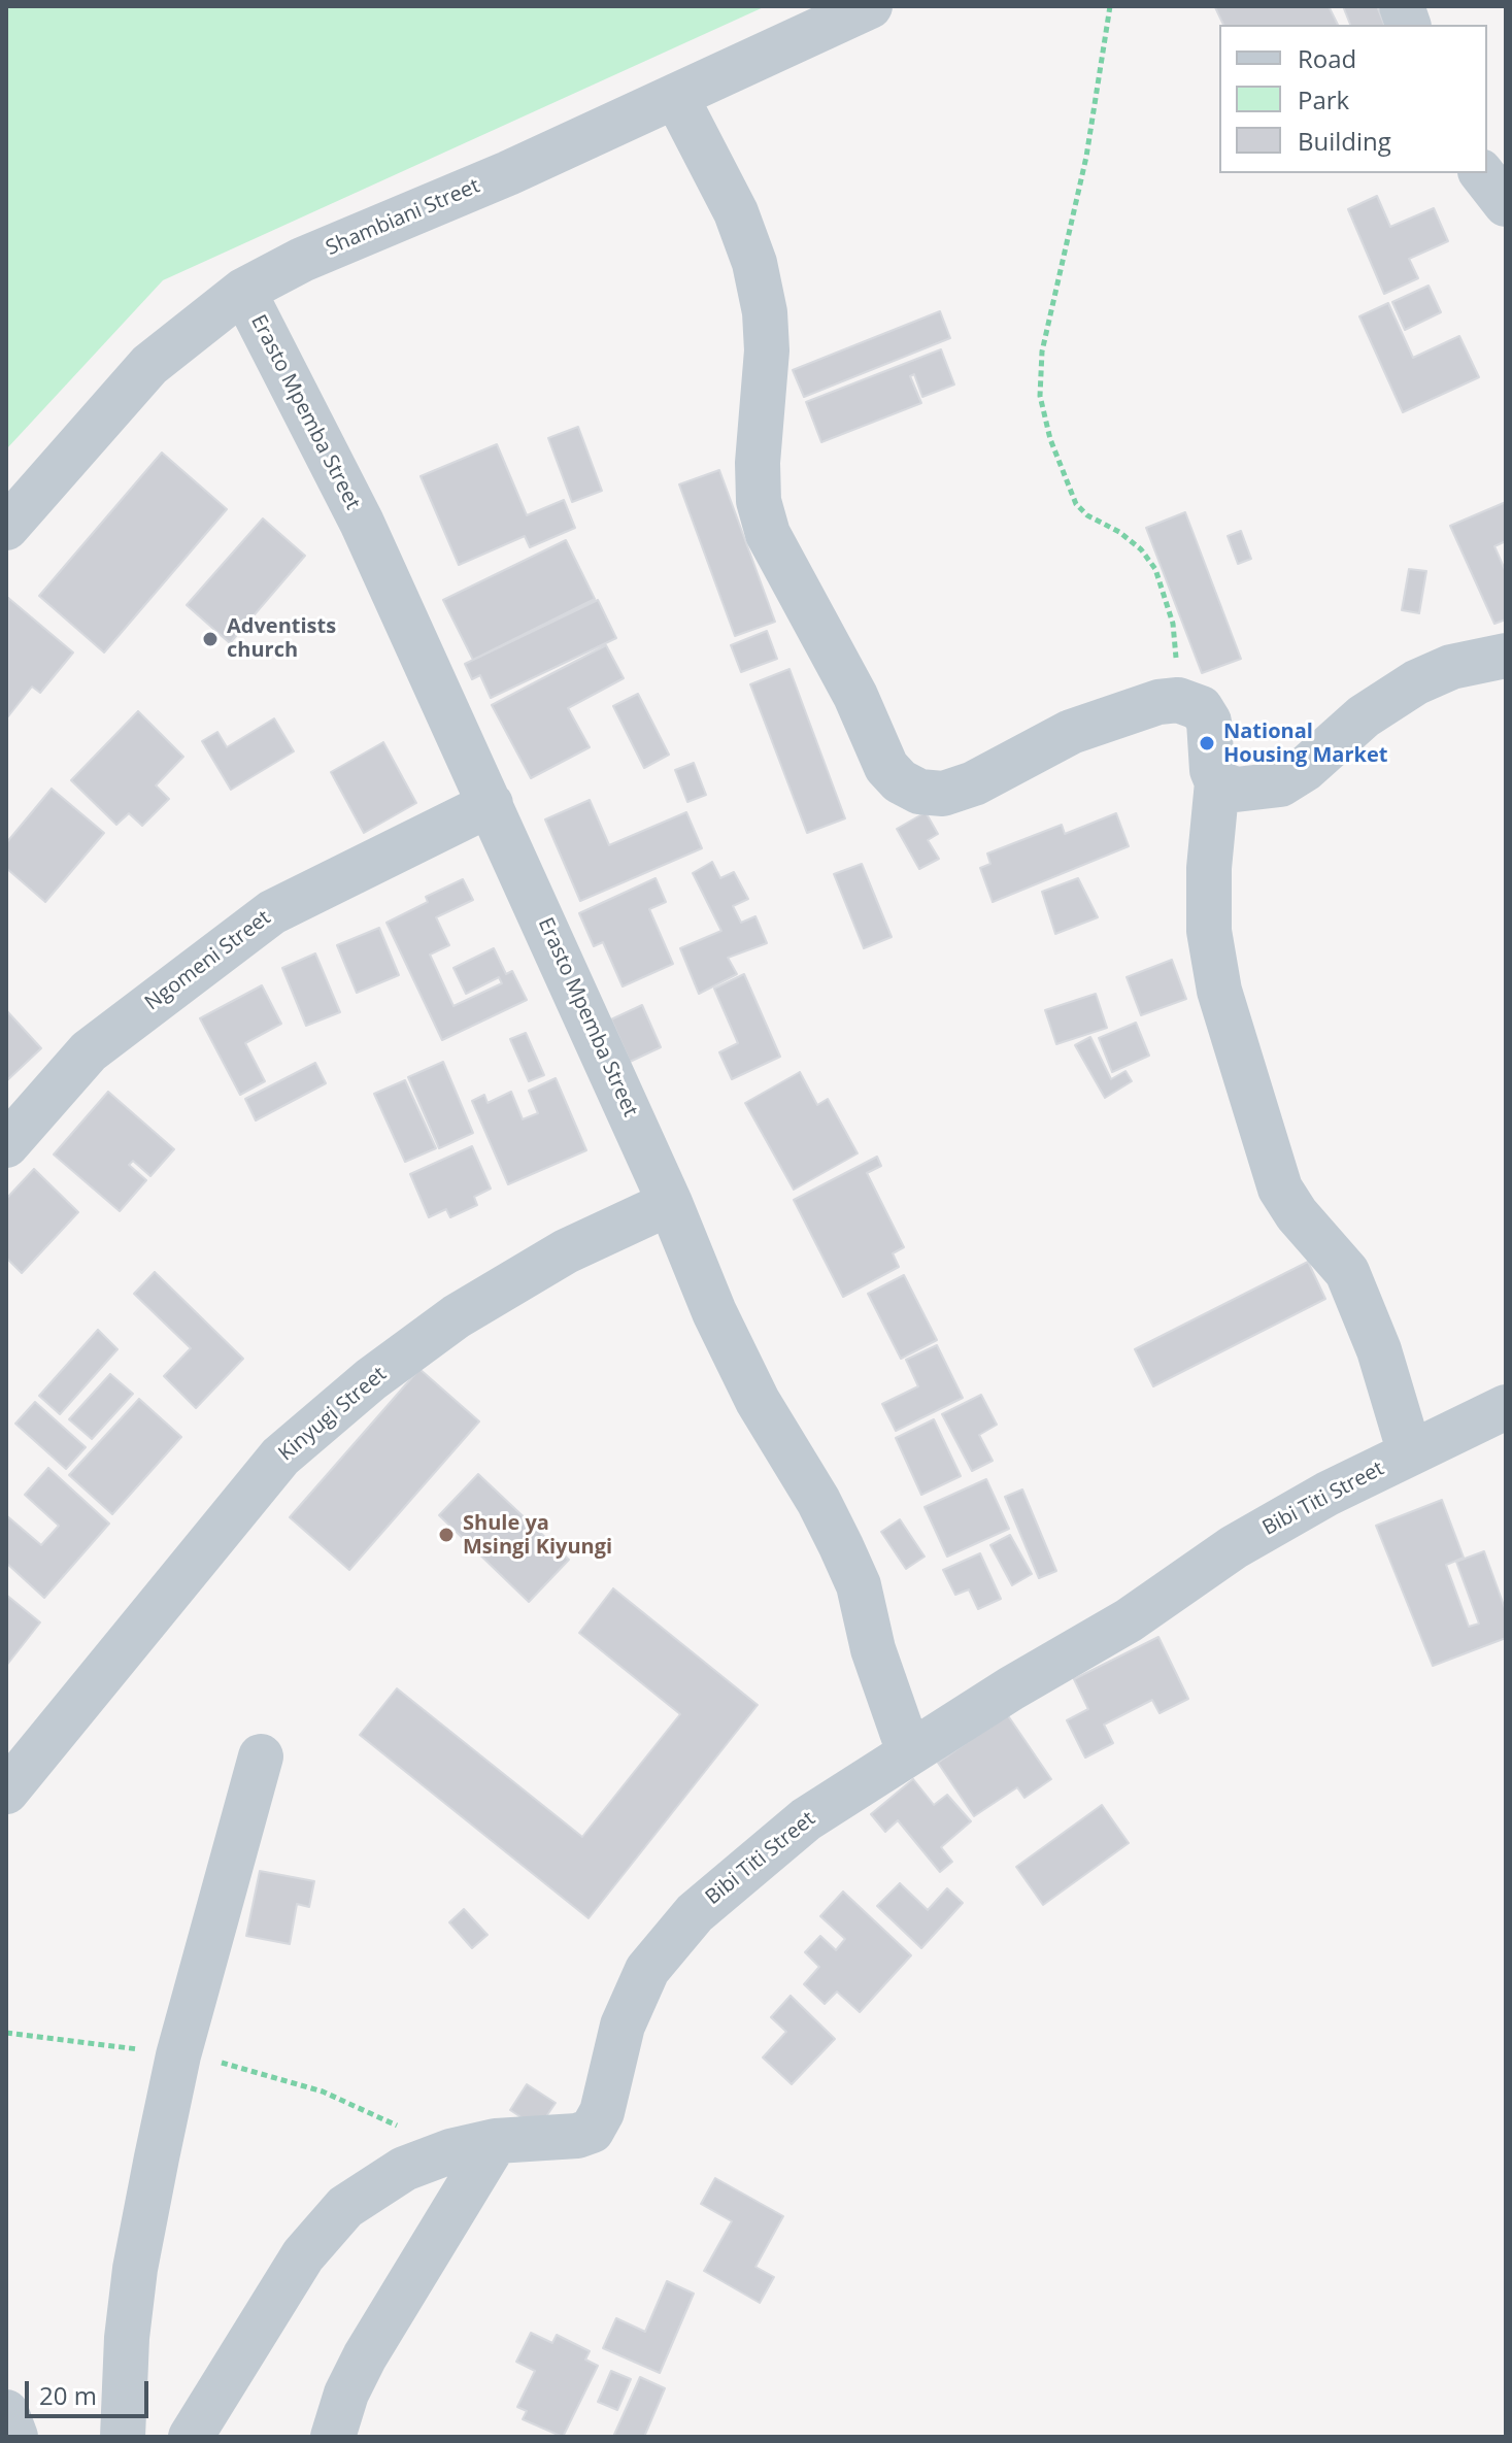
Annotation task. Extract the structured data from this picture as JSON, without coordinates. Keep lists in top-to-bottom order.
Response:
{
  "streets": {
    "street": [
      "Shambiani Street",
      "Erasto Mpemba Street",
      "Ngomeni Street",
      "Kinyugi Street",
      "Bibi Titi Street"
    ]
  },
  "crossings": [
    ["Shambiani Street", "Erasto Mpemba Street"],
    ["Erasto Mpemba Street", "Ngomeni Street"],
    ["Erasto Mpemba Street", "Kinyugi Street"],
    ["Erasto Mpemba Street", "Bibi Titi Street"]
  ],
  "places": ["Adventists church", "National Housing Market", "Shule ya Msingi Kiyungi"],
  "legend": ["Road", "Park", "Building"],
  "scale_bar": "20 m"
}
